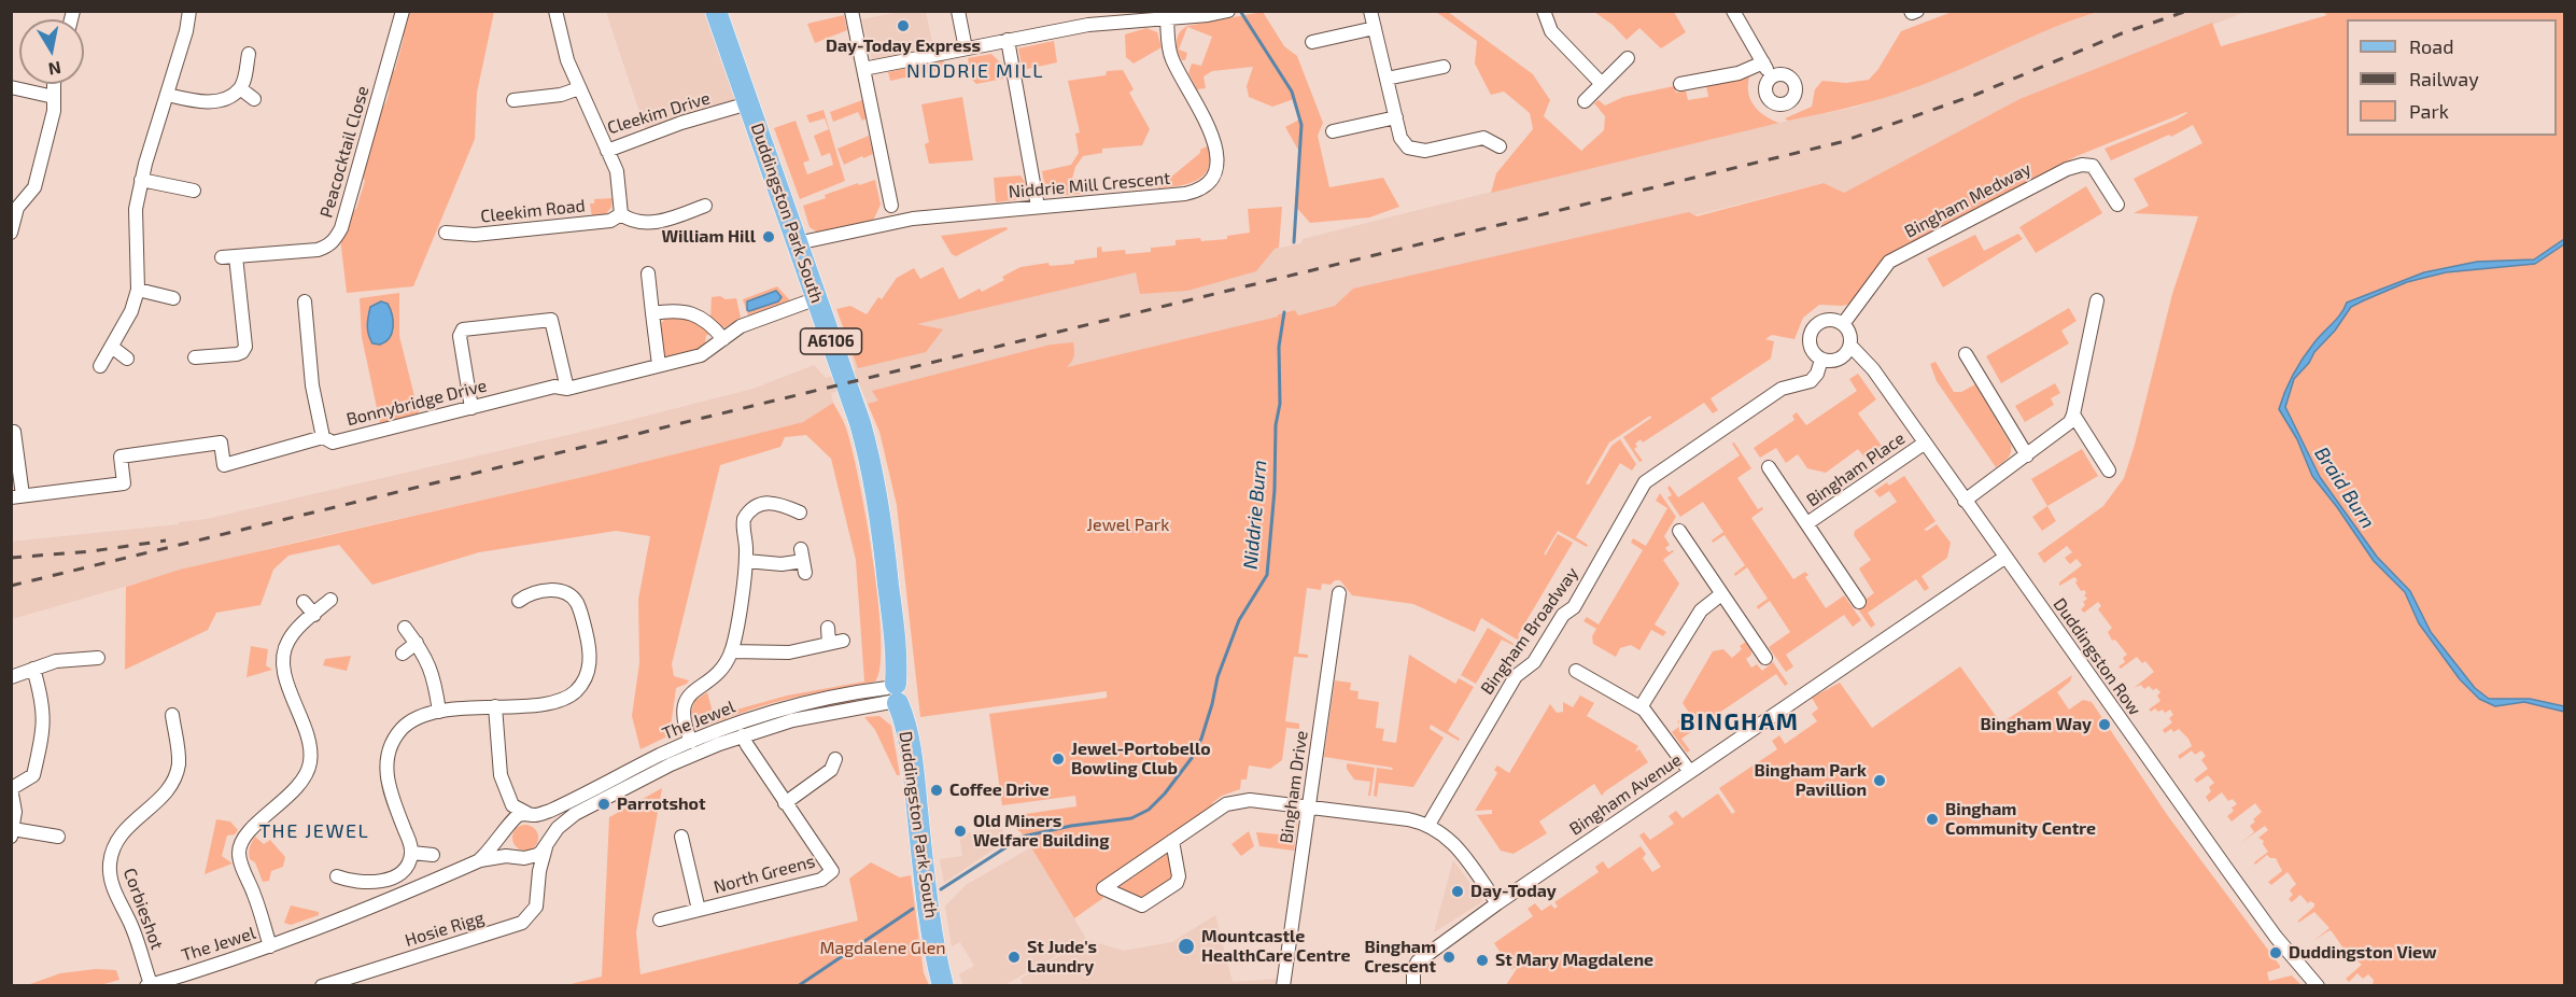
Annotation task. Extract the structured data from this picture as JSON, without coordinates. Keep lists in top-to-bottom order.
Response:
{
  "streets": {
    "main road": ["Duddingston Park South", "A6106"],
    "street": [
      "Cleekim Drive",
      "Peacocktail Close",
      "Niddrie Mill Crescent",
      "Bingham Medway",
      "Cleekim Road",
      "Bonnybridge Drive",
      "Bingham Place",
      "Bingham Broadway",
      "Duddingston Row",
      "The Jewel",
      "Bingham Drive",
      "Bingham Avenue",
      "North Greens",
      "Corbieshot",
      "Hosie Rigg"
    ]
  },
  "crossings": [
    ["Cleekim Drive", "Duddingston Park South"],
    ["Niddrie Mill Crescent", "Duddingston Park South"],
    ["Bingham Medway", "Bingham Broadway"],
    ["Bingham Medway", "Duddingston Row"],
    ["Duddingston Park South", "Bonnybridge Drive"],
    ["Duddingston Park South", "The Jewel"],
    ["Bingham Place", "Duddingston Row"],
    ["Bingham Broadway", "Duddingston Row"],
    ["Duddingston Row", "Bingham Avenue"],
    ["The Jewel", "North Greens"],
    ["The Jewel", "Corbieshot"],
    ["The Jewel", "Hosie Rigg"]
  ],
  "districts": ["NIDDRIE MILL", "BINGHAM", "THE JEWEL"],
  "water": ["Braid Burn", "Niddrie Burn"],
  "parks": ["Jewel Park", "Magdalene Glen"],
  "places": [
    "Day-Today Express",
    "William Hill",
    "Bingham Way",
    "Jewel-Portobello Bowling Club",
    "Bingham Park Pavillion",
    "Coffee Drive",
    "Parrotshot",
    "Bingham Community Centre",
    "Old Miners Welfare Building",
    "Day-Today",
    "Mountcastle HealthCare Centre",
    "Duddingston View",
    "St Jude's Laundry",
    "Bingham Crescent",
    "St Mary Magdalene"
  ],
  "legend": ["Road", "Railway", "Park"],
  "north": "bottom"
}
